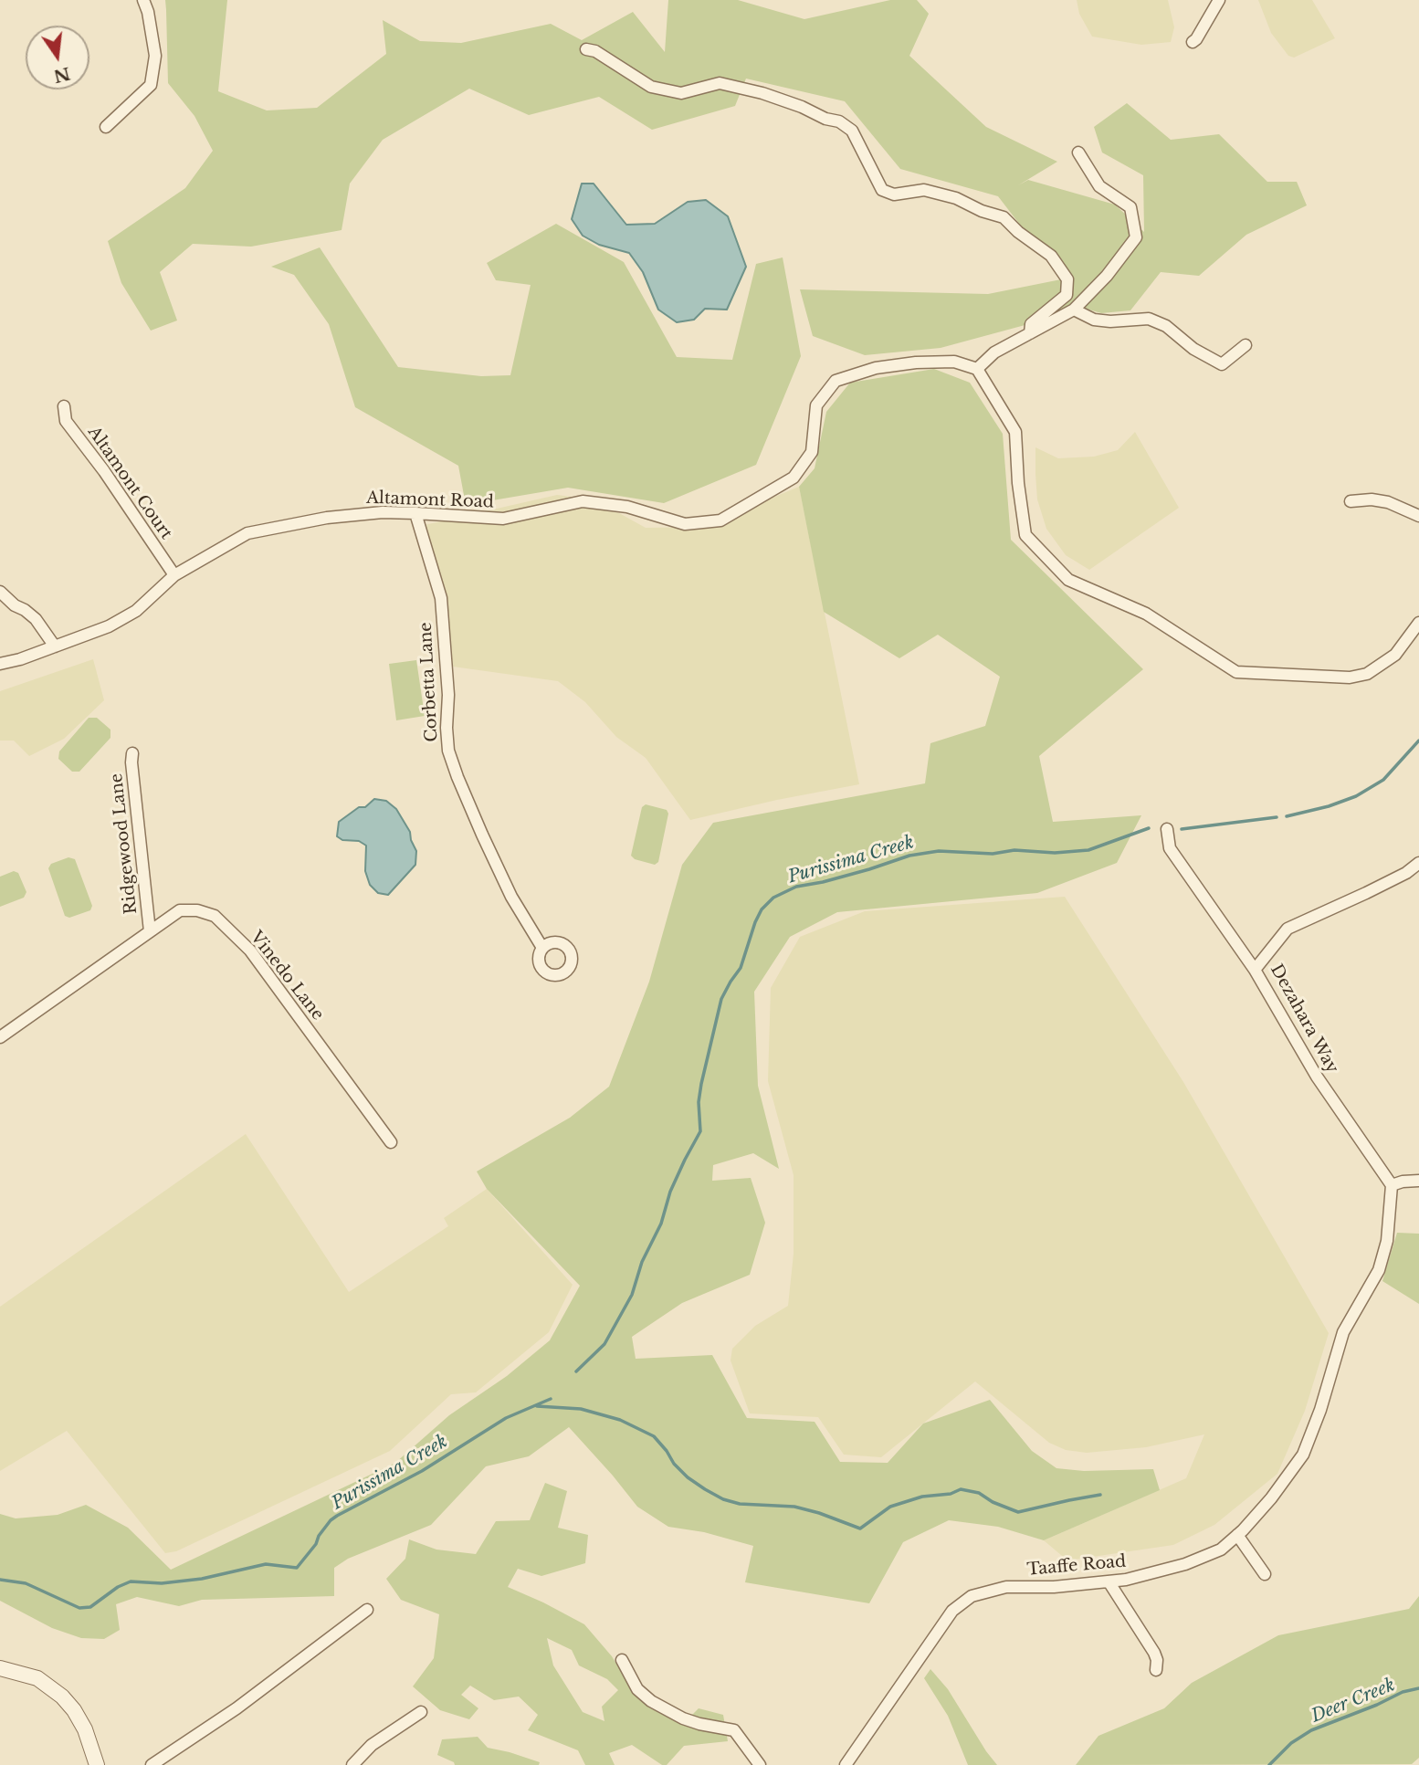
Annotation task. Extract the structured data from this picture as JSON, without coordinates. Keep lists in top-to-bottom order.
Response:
{
  "streets": {
    "street": [
      "Altamont Court",
      "Altamont Road",
      "Corbetta Lane",
      "Ridgewood Lane",
      "Vinedo Lane",
      "Dezahara Way",
      "Taaffe Road"
    ]
  },
  "crossings": [
    ["Altamont Court", "Altamont Road"],
    ["Altamont Road", "Corbetta Lane"],
    ["Ridgewood Lane", "Vinedo Lane"],
    ["Dezahara Way", "Taaffe Road"]
  ],
  "water": ["Purissima Creek", "Deer Creek"],
  "north": "bottom"
}
